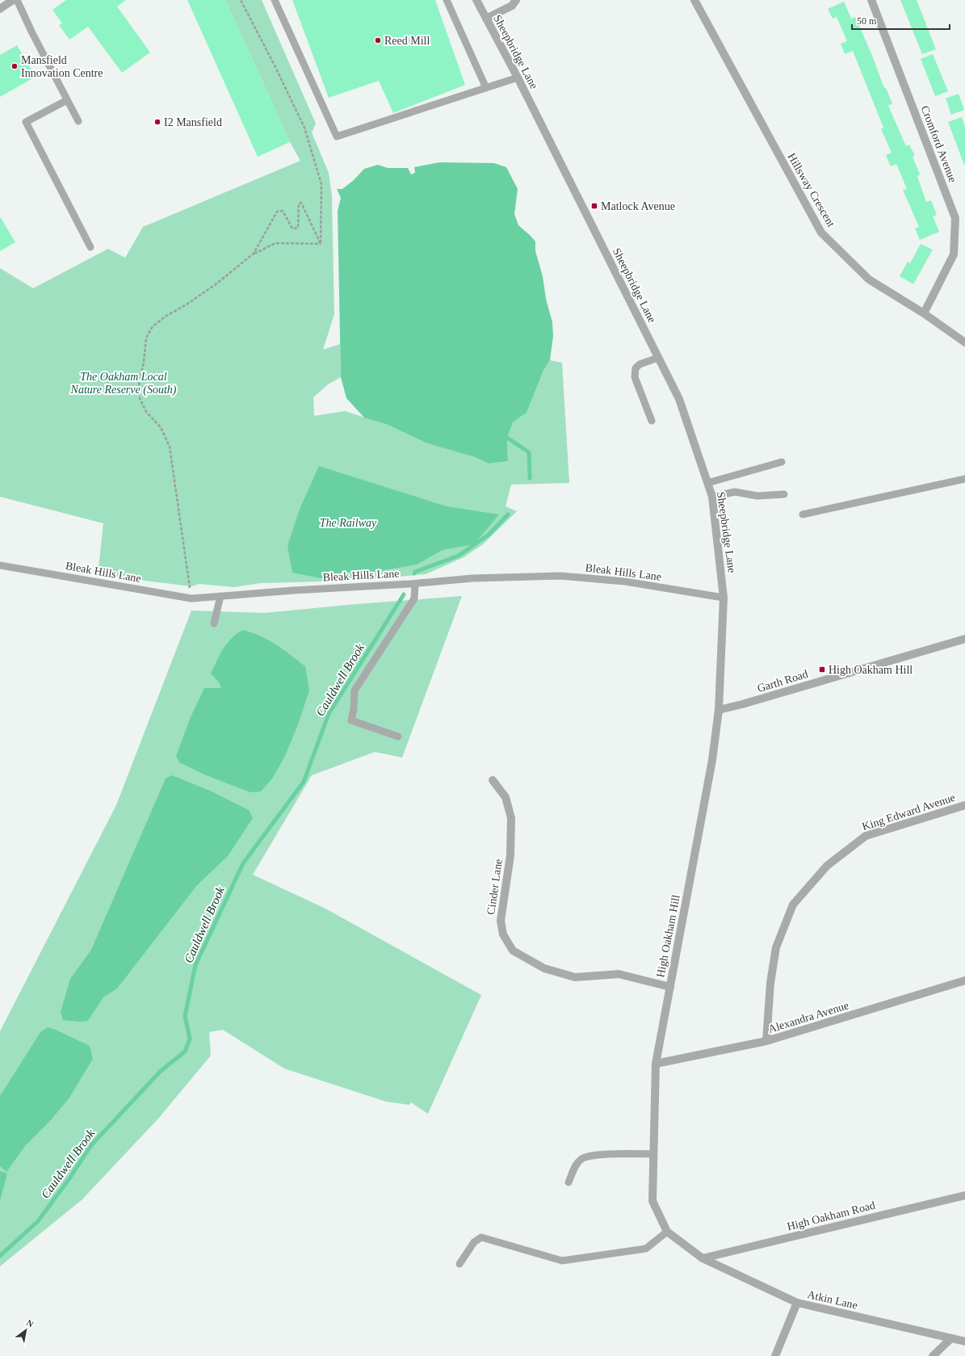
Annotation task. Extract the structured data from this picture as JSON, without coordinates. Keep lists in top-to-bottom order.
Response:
{
  "streets": {
    "street": [
      "Sheepbridge Lane",
      "Cromford Avenue",
      "Hillsway Crescent",
      "Garth Road",
      "King Edward Avenue",
      "Cinder Lane",
      "High Oakham Hill",
      "Alexandra Avenue",
      "High Oakham Road",
      "Atkin Lane"
    ],
    "lane": ["Bleak Hills Lane"]
  },
  "crossings": [
    ["Sheepbridge Lane", "Bleak Hills Lane"],
    ["Sheepbridge Lane", "High Oakham Hill"],
    ["Cromford Avenue", "Hillsway Crescent"],
    ["Bleak Hills Lane", "High Oakham Hill"],
    ["Garth Road", "High Oakham Hill"],
    ["King Edward Avenue", "Alexandra Avenue"],
    ["Cinder Lane", "High Oakham Hill"],
    ["High Oakham Hill", "Alexandra Avenue"],
    ["High Oakham Hill", "High Oakham Road"],
    ["High Oakham Hill", "Atkin Lane"],
    ["High Oakham Road", "Atkin Lane"]
  ],
  "water": ["Cauldwell Brook"],
  "parks": ["The Oakham Local Nature Reserve (South)", "The Railway"],
  "places": {
    "other": ["Reed Mill", "Mansfield Innovation Centre", "I2 Mansfield"],
    "transit": ["Matlock Avenue", "High Oakham Hill"]
  },
  "scale_bar": "50 m",
  "north": "top right"
}
